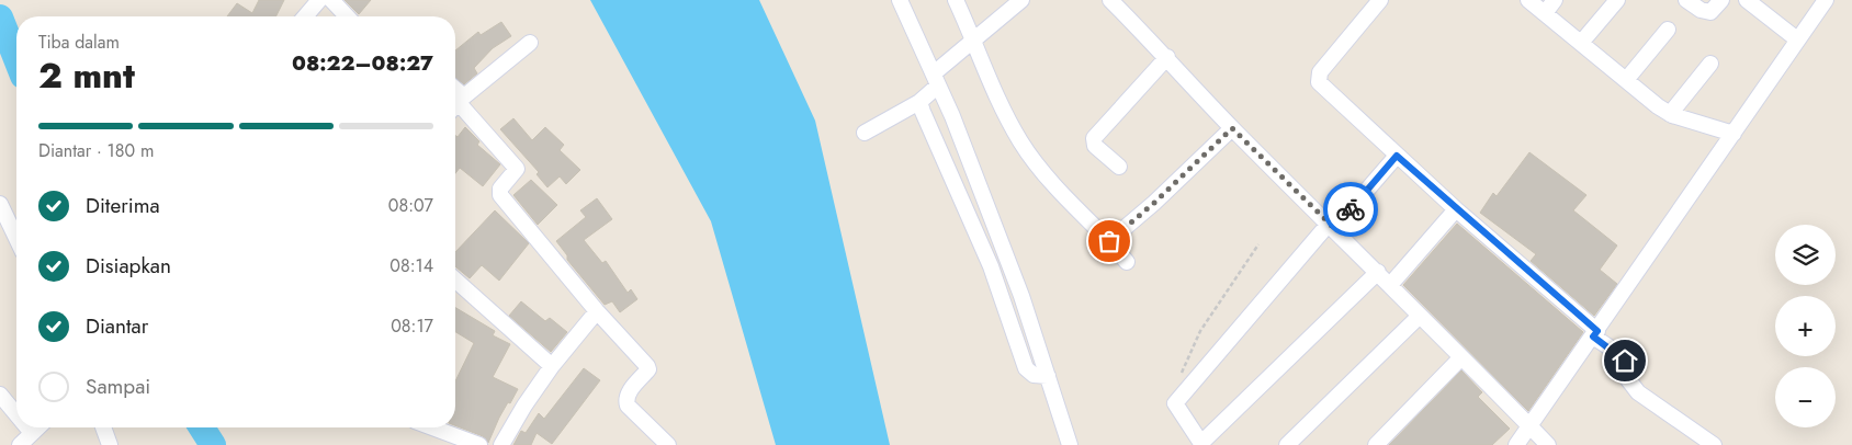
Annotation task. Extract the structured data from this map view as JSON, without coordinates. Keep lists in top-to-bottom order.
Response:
{
  "page": {
    "heading": ["2 mnt", "Tiba dalam", "08:22–08:27"],
    "bar": "Diantar · 180 m",
    "list": [
      ["Diterima", "08:07"],
      ["Disiapkan", "08:14"],
      ["Diantar", "08:17"],
      "Sampai"
    ],
    "map_buttons": ["+", "−"]
  }
}
